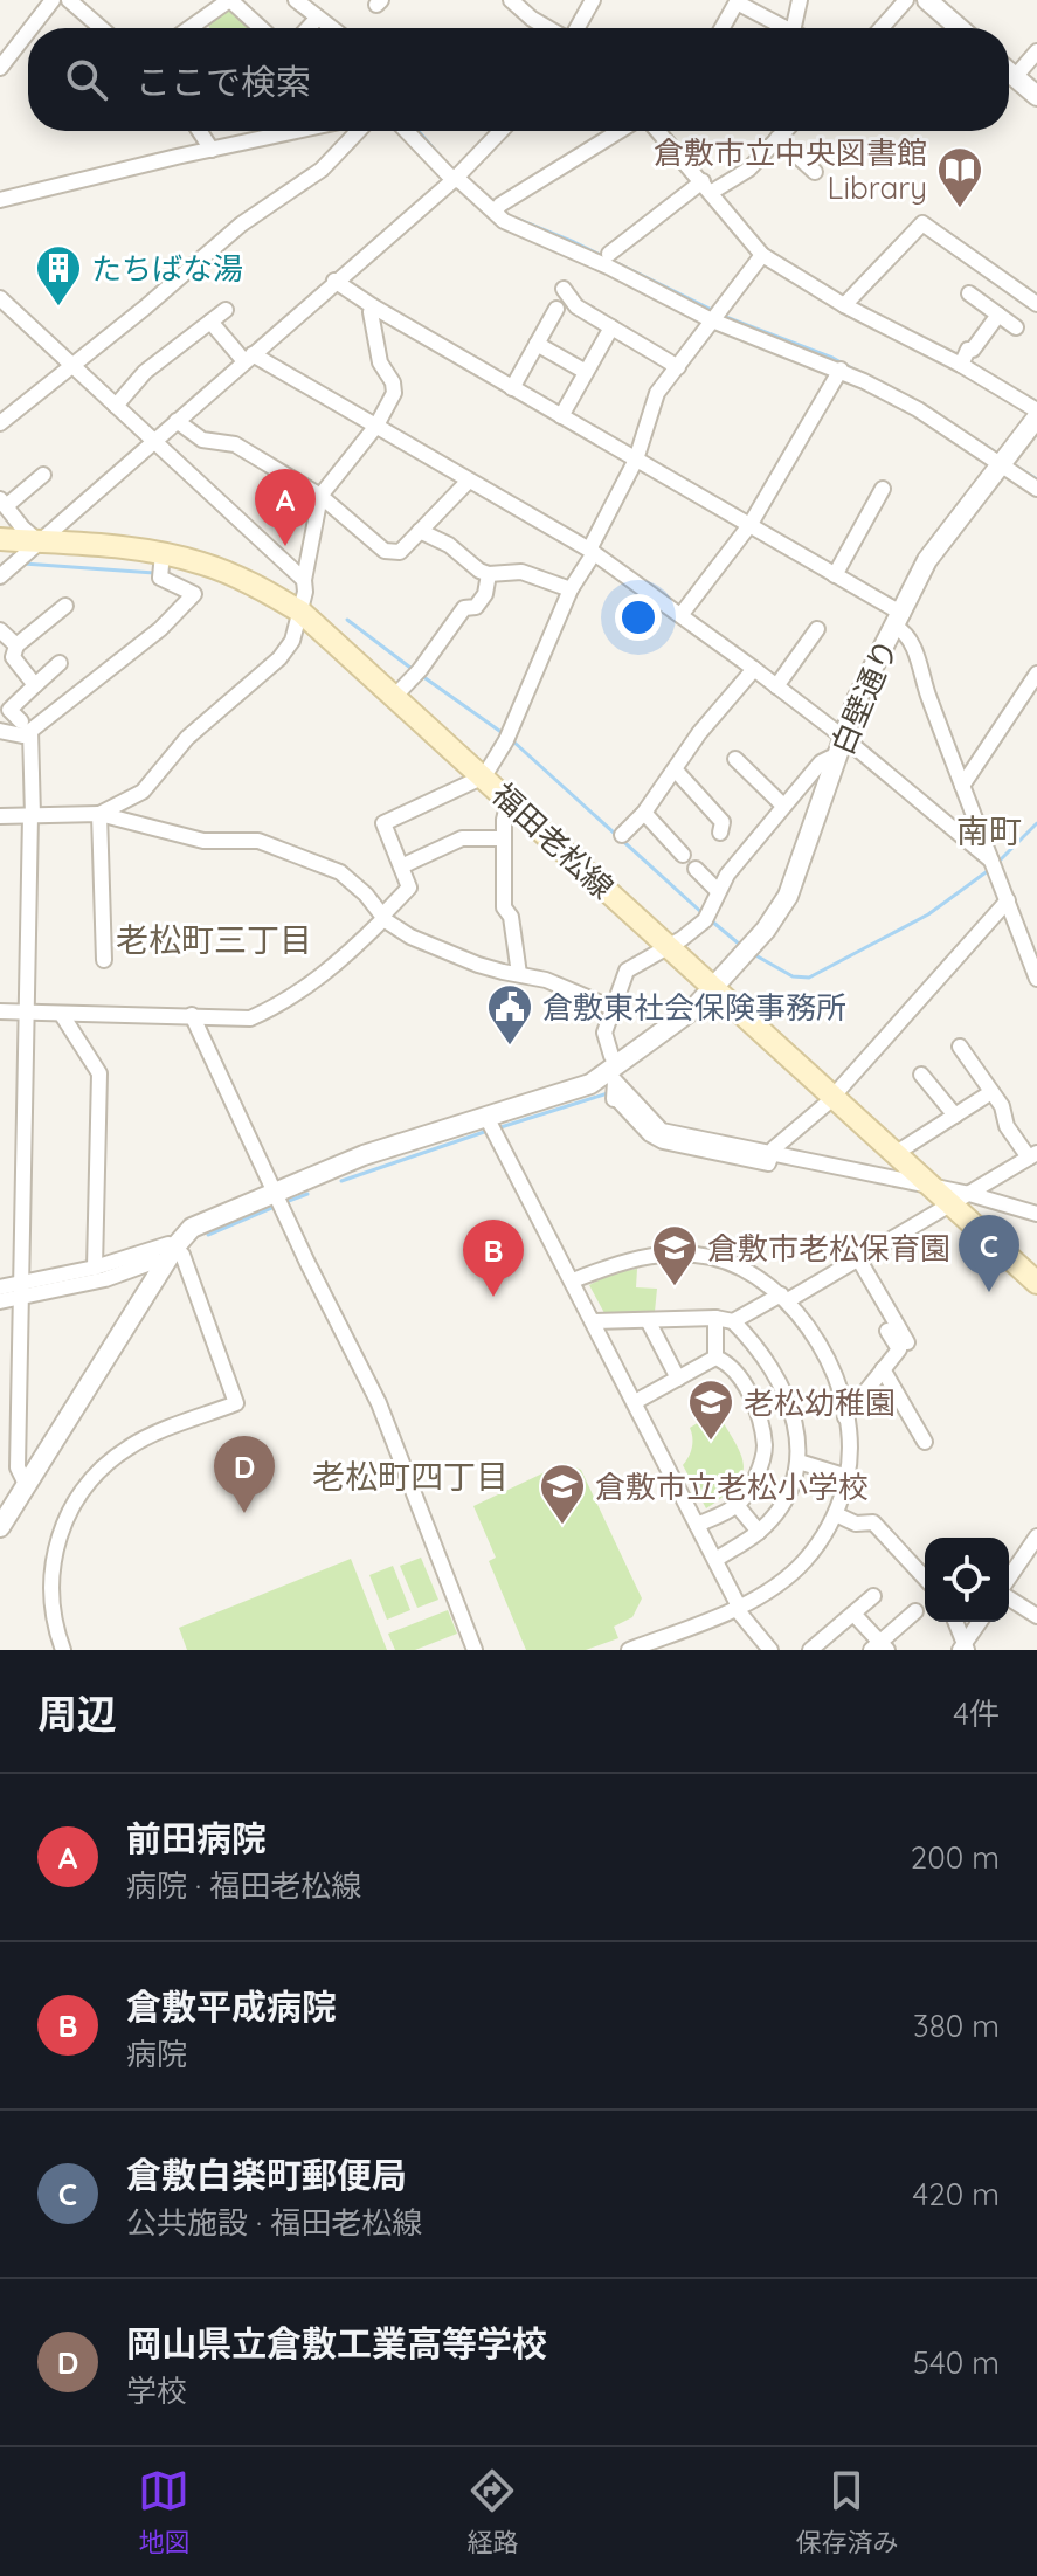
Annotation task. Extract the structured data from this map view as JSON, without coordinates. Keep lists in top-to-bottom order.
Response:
{
  "streets": {
    "main road": ["福田老松線"],
    "street": ["白壁通り"]
  },
  "crossings": [
    ["白壁通り", "福田老松線"]
  ],
  "districts": ["南町", "老松町三丁目", "老松町四丁目"],
  "places": {
    "library": ["倉敷市立中央図書館 Library"],
    "building": ["たちばな湯"],
    "public building": ["倉敷東社会保険事務所"],
    "school or university": ["倉敷市老松保育園", "老松幼稚園", "倉敷市立老松小学校"]
  },
  "page": {
    "search": "ここで検索",
    "pins": [
      "A",
      "C",
      "B",
      "D"
    ],
    "heading": ["周辺", "4件"],
    "list": [
      {
        "mark": "A",
        "name": "前田病院",
        "note": "病院 · 福田老松線",
        "value": "200 m"
      },
      {
        "mark": "B",
        "name": "倉敷平成病院",
        "note": "病院",
        "value": "380 m"
      },
      {
        "mark": "C",
        "name": "倉敷白楽町郵便局",
        "note": "公共施設 · 福田老松線",
        "value": "420 m"
      },
      {
        "mark": "D",
        "name": "岡山県立倉敷工業高等学校",
        "note": "学校",
        "value": "540 m"
      }
    ],
    "nav": ["地図", "経路", "保存済み"]
  }
}
